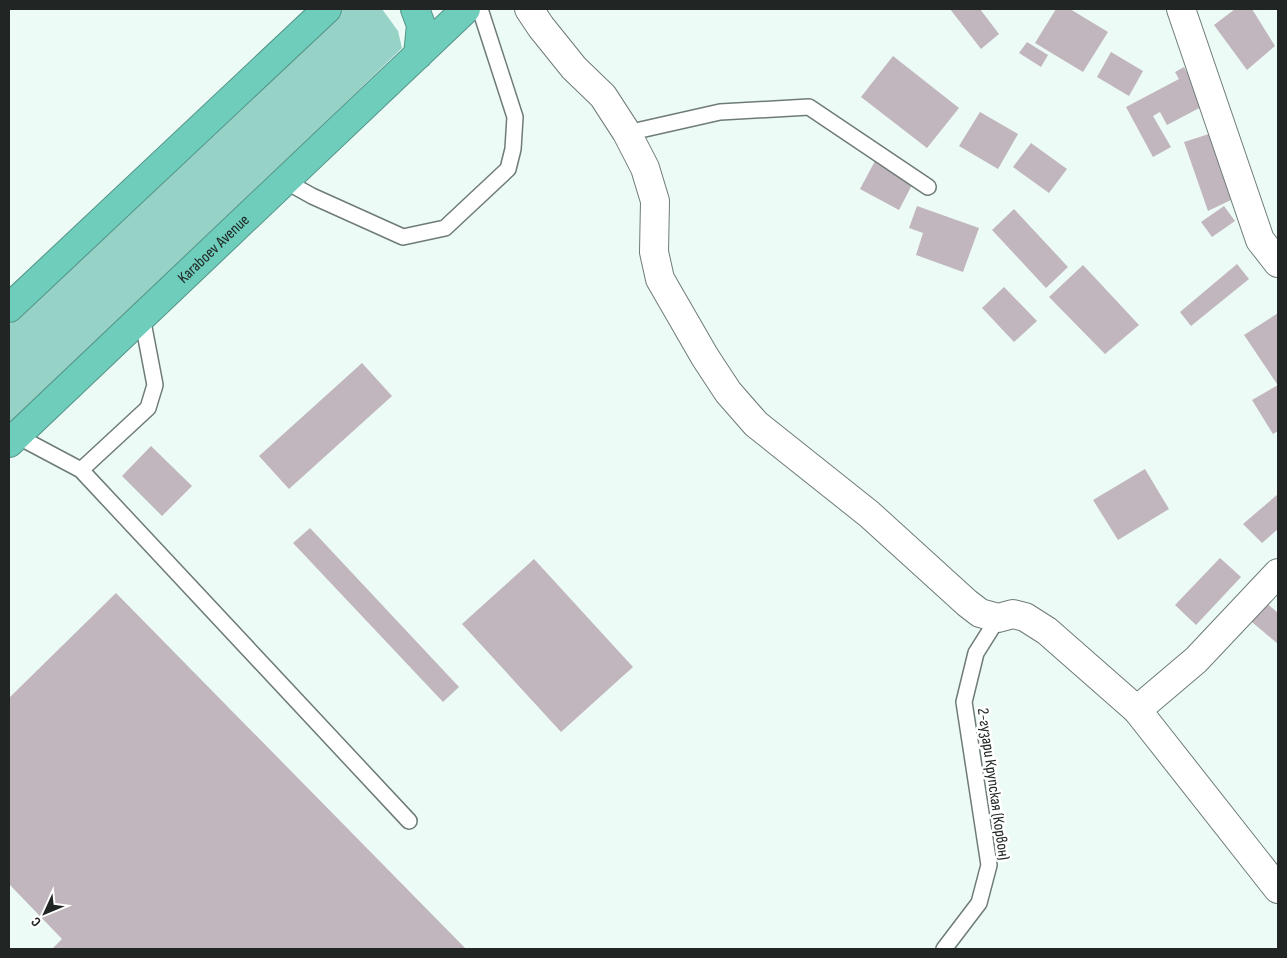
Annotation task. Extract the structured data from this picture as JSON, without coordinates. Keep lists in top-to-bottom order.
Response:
{
  "streets": {
    "highway": ["Karaboev Avenue"],
    "lane": ["2-гузари Крупская (Корвон)"]
  },
  "north": "bottom left"
}
